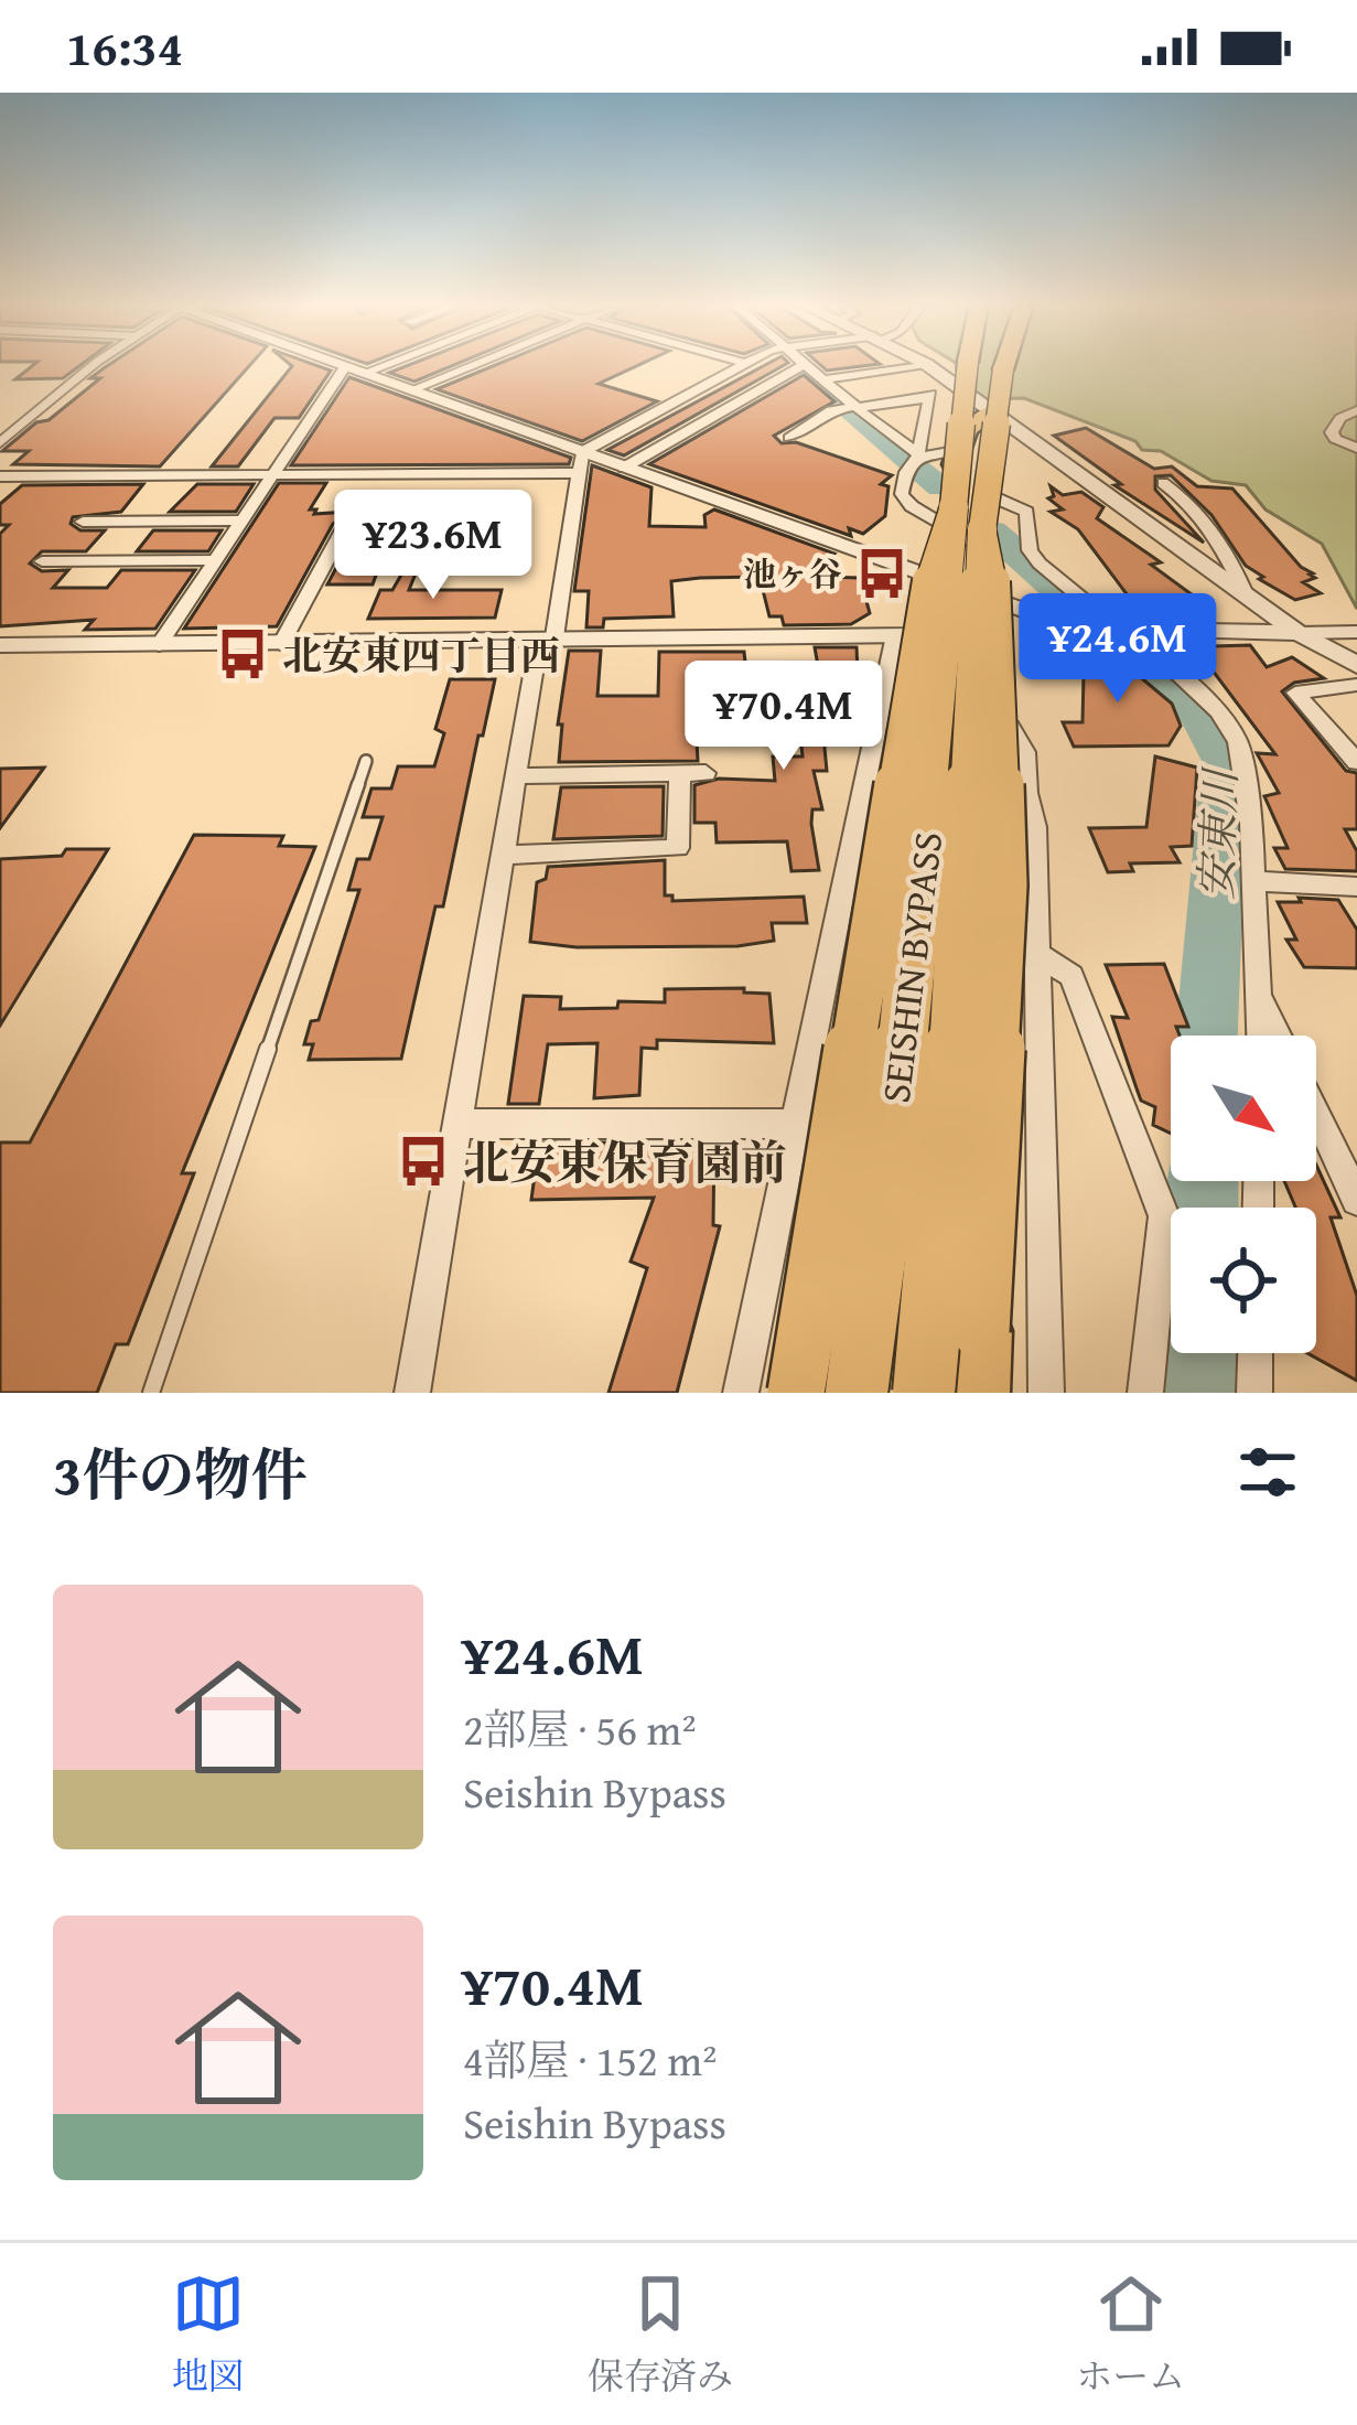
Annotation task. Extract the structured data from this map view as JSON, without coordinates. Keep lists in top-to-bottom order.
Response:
{
  "streets": {
    "highway": ["SEISHIN BYPASS"]
  },
  "water": ["安東川"],
  "places": {
    "bus stop": ["池ヶ谷", "北安東四丁目西", "北安東保育園前"]
  },
  "north": "bottom right",
  "page": {
    "status": "16:34",
    "price": ["¥23.6M", "¥24.6M", "¥70.4M"],
    "heading": "3件の物件",
    "list": [
      {
        "name": "¥24.6M",
        "note": "2部屋 · 56 m² · Seishin Bypass"
      },
      {
        "name": "¥70.4M",
        "note": "4部屋 · 152 m² · Seishin Bypass"
      }
    ],
    "tabs": ["地図", "保存済み", "ホーム"]
  }
}
